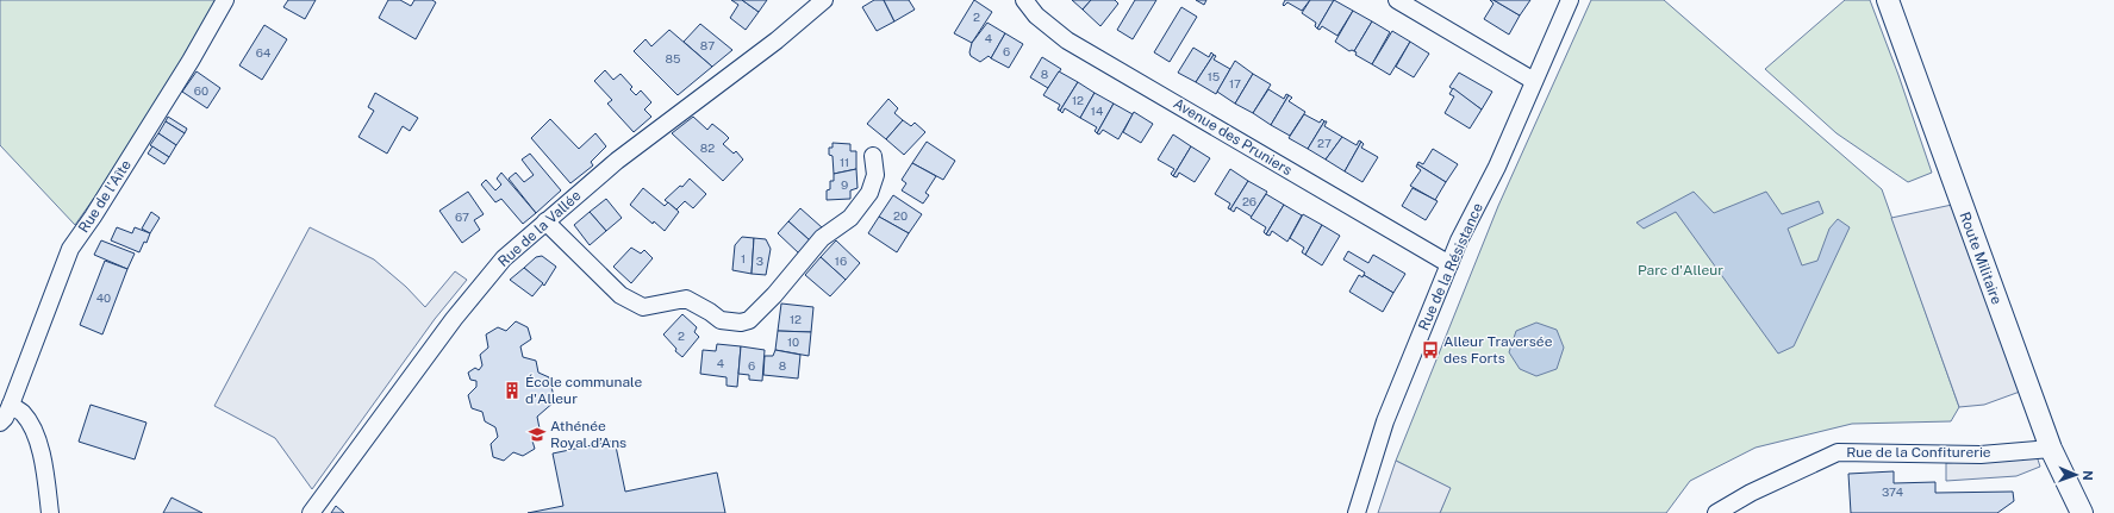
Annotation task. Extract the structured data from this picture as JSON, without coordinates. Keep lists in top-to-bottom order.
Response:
{
  "streets": {
    "street": [
      "Avenue des Pruniers",
      "Rue de l'Aîte",
      "Rue de la Vallée",
      "Route Militaire",
      "Rue de la Résistance",
      "Rue de la Confiturerie"
    ]
  },
  "crossings": [
    ["Avenue des Pruniers", "Rue de la Résistance"],
    ["Route Militaire", "Rue de la Confiturerie"]
  ],
  "parks": ["Parc d'Alleur"],
  "places": {
    "bus stop": ["Alleur Traversée des Forts"],
    "building": ["École communale d'Alleur"],
    "school or university": ["Athénée Royal d’Ans"]
  },
  "house_numbers": [
    "2",
    "4",
    "87",
    "6",
    "64",
    "85",
    "8",
    "15",
    "17",
    "60",
    "12",
    "14",
    "27",
    "82",
    "11",
    "9",
    "26",
    "20",
    "67",
    "1",
    "3",
    "16",
    "40",
    "12",
    "2",
    "10",
    "4",
    "6",
    "8",
    "374"
  ],
  "north": "right"
}
